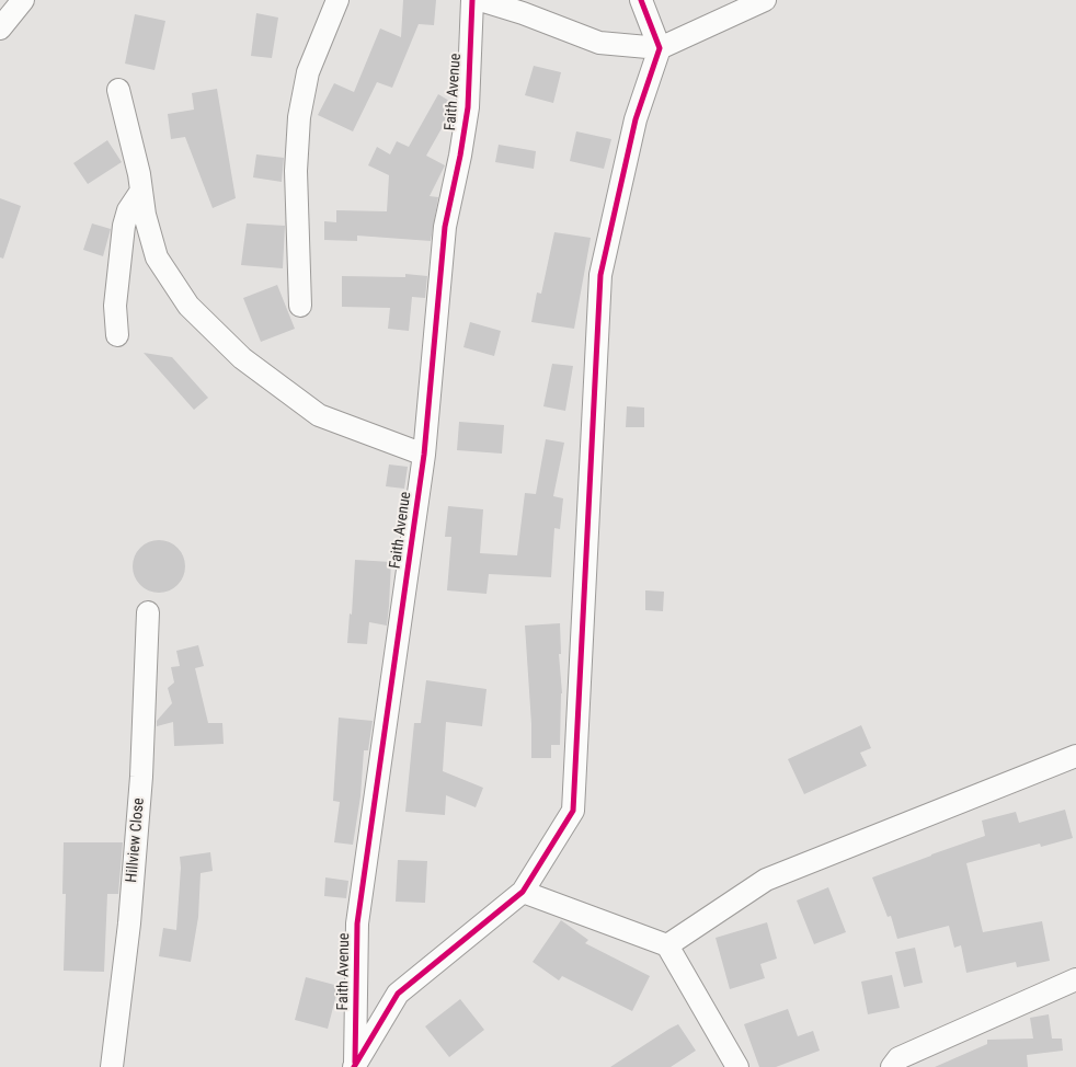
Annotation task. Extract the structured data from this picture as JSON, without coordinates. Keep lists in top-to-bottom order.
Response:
{
  "streets": {
    "street": ["Faith Avenue", "Hillview Close"]
  }
}
